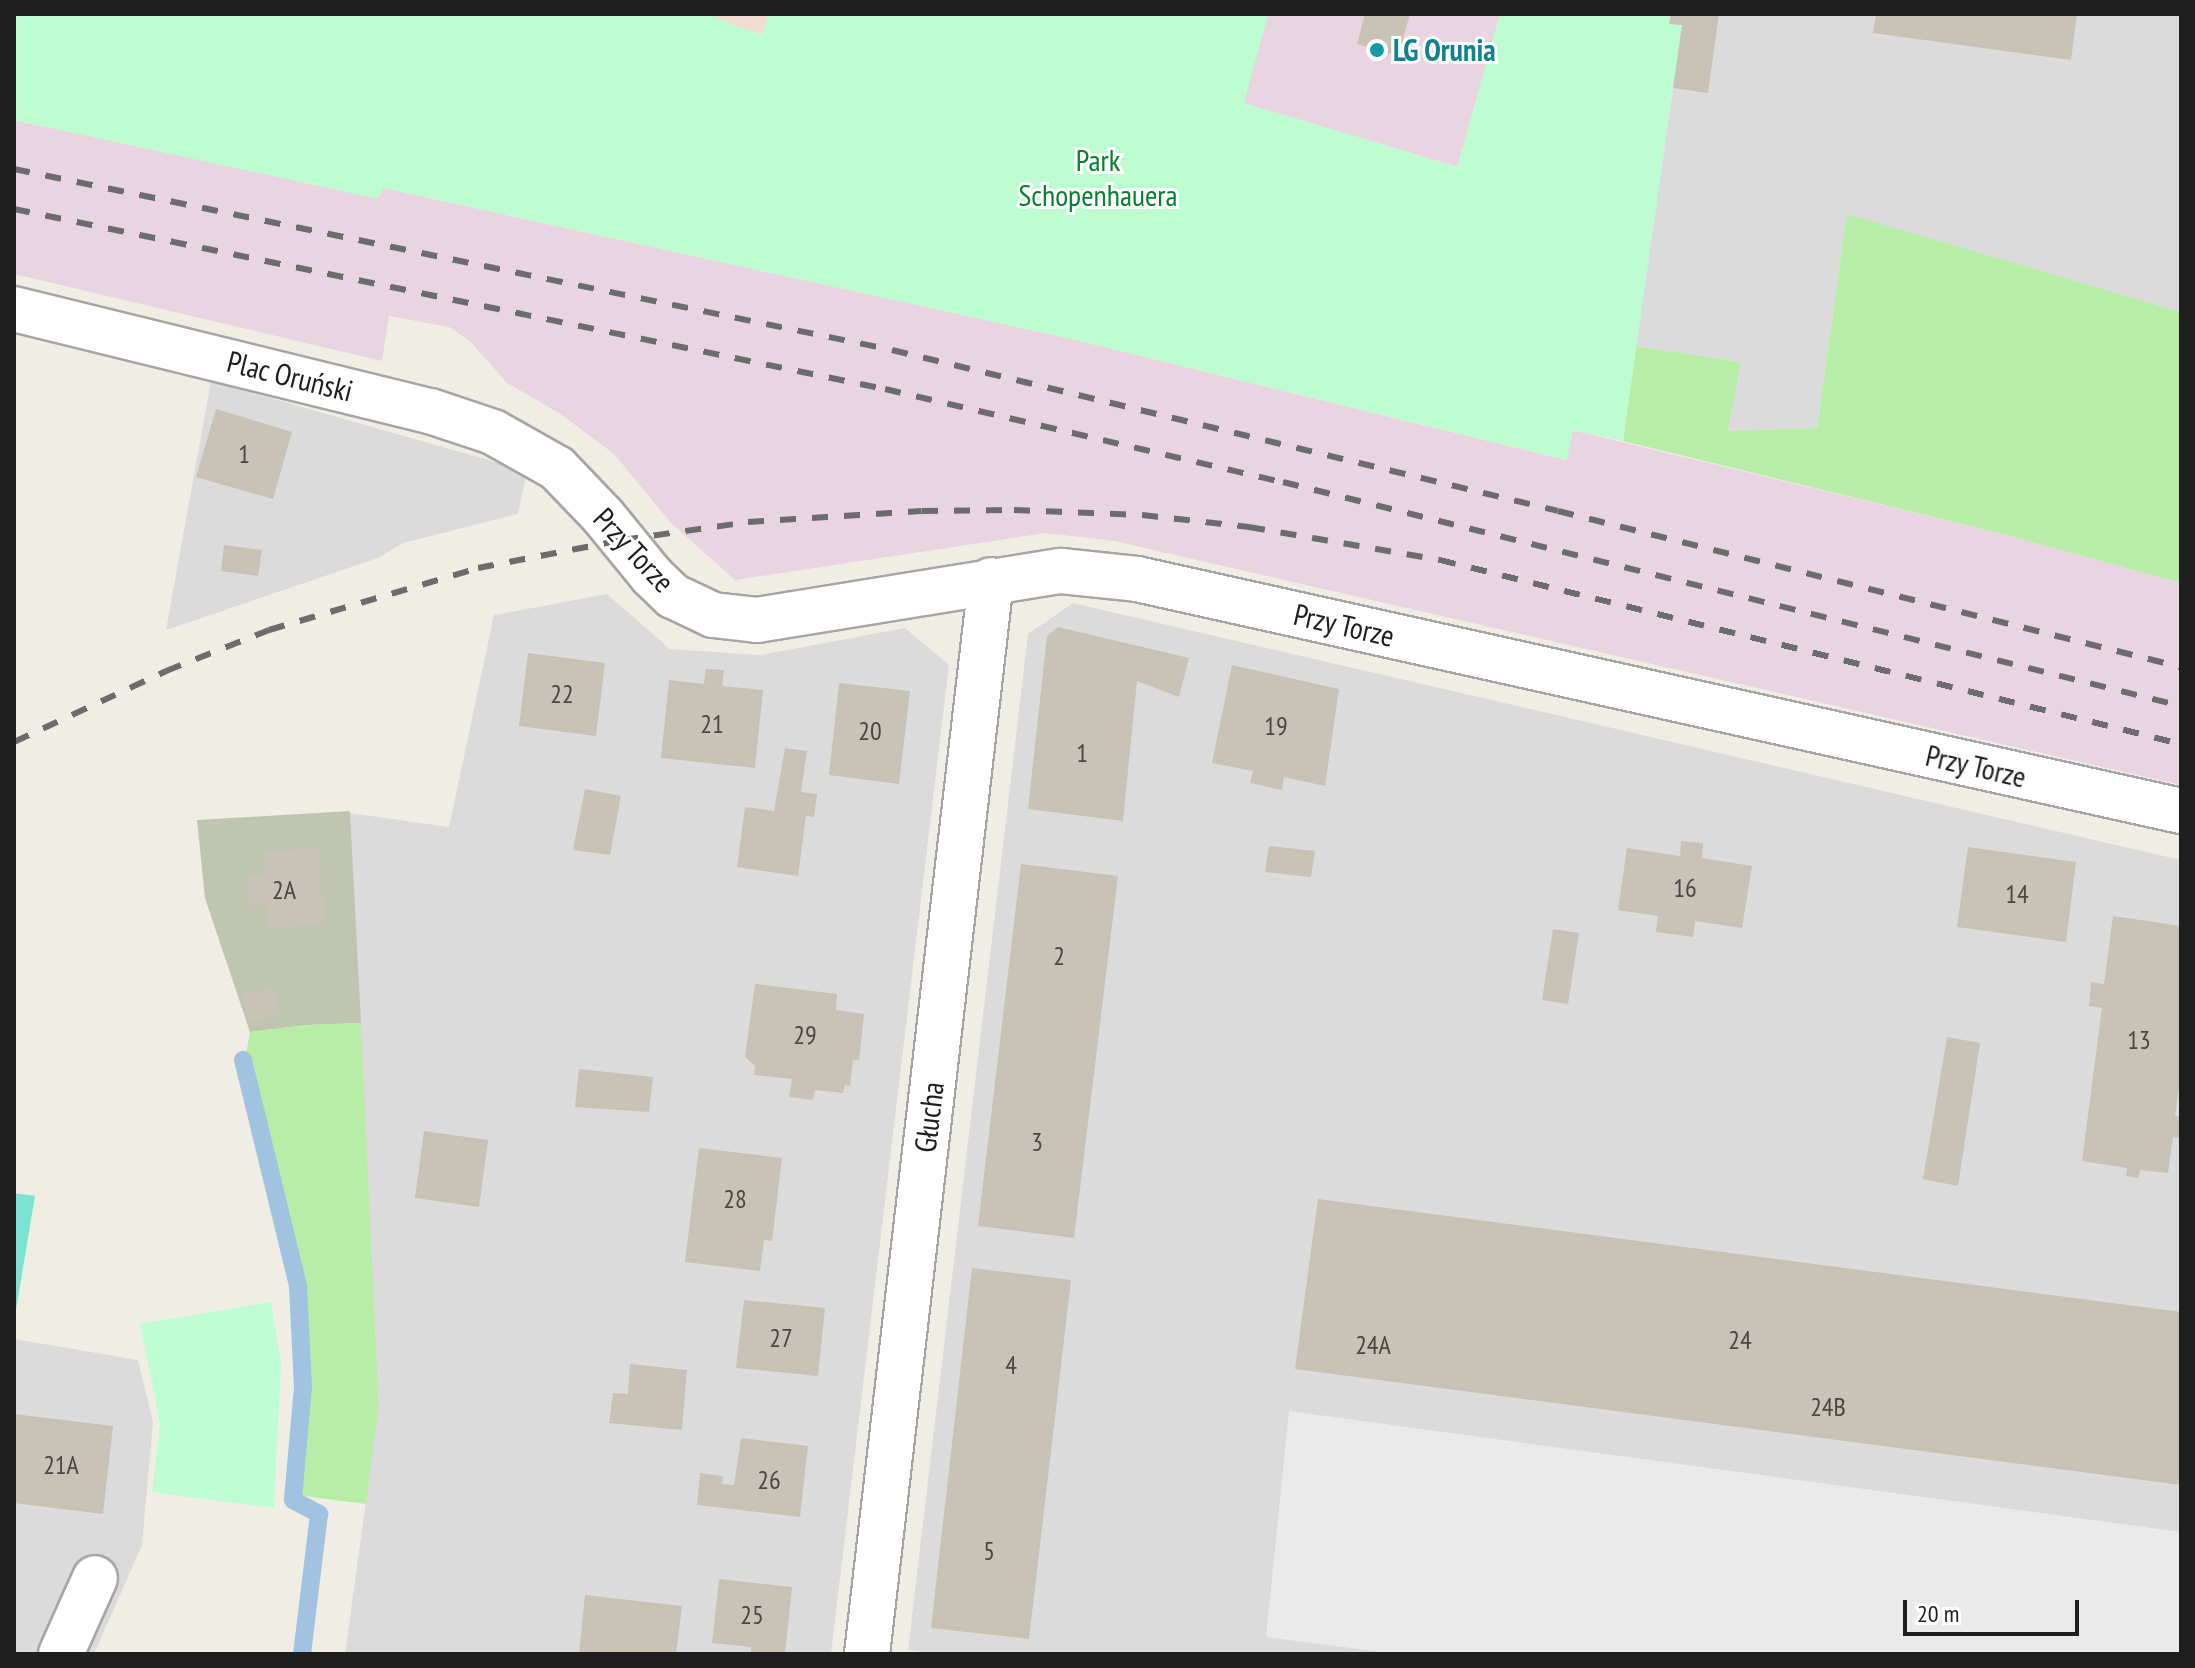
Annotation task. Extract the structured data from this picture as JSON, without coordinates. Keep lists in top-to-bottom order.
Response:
{
  "streets": {
    "street": ["Plac Oruński", "Przy Torze", "Głucha"]
  },
  "crossings": [
    ["Plac Oruński", "Przy Torze"],
    ["Przy Torze", "Głucha"]
  ],
  "parks": ["Park Schopenhauera"],
  "places": ["LG Orunia"],
  "house_numbers": [
    "1",
    "22",
    "21",
    "19",
    "20",
    "1",
    "16",
    "2A",
    "14",
    "2",
    "29",
    "13",
    "3",
    "28",
    "27",
    "24",
    "24A",
    "4",
    "24B",
    "21A",
    "26",
    "5",
    "25"
  ],
  "scale_bar": "20 m"
}
